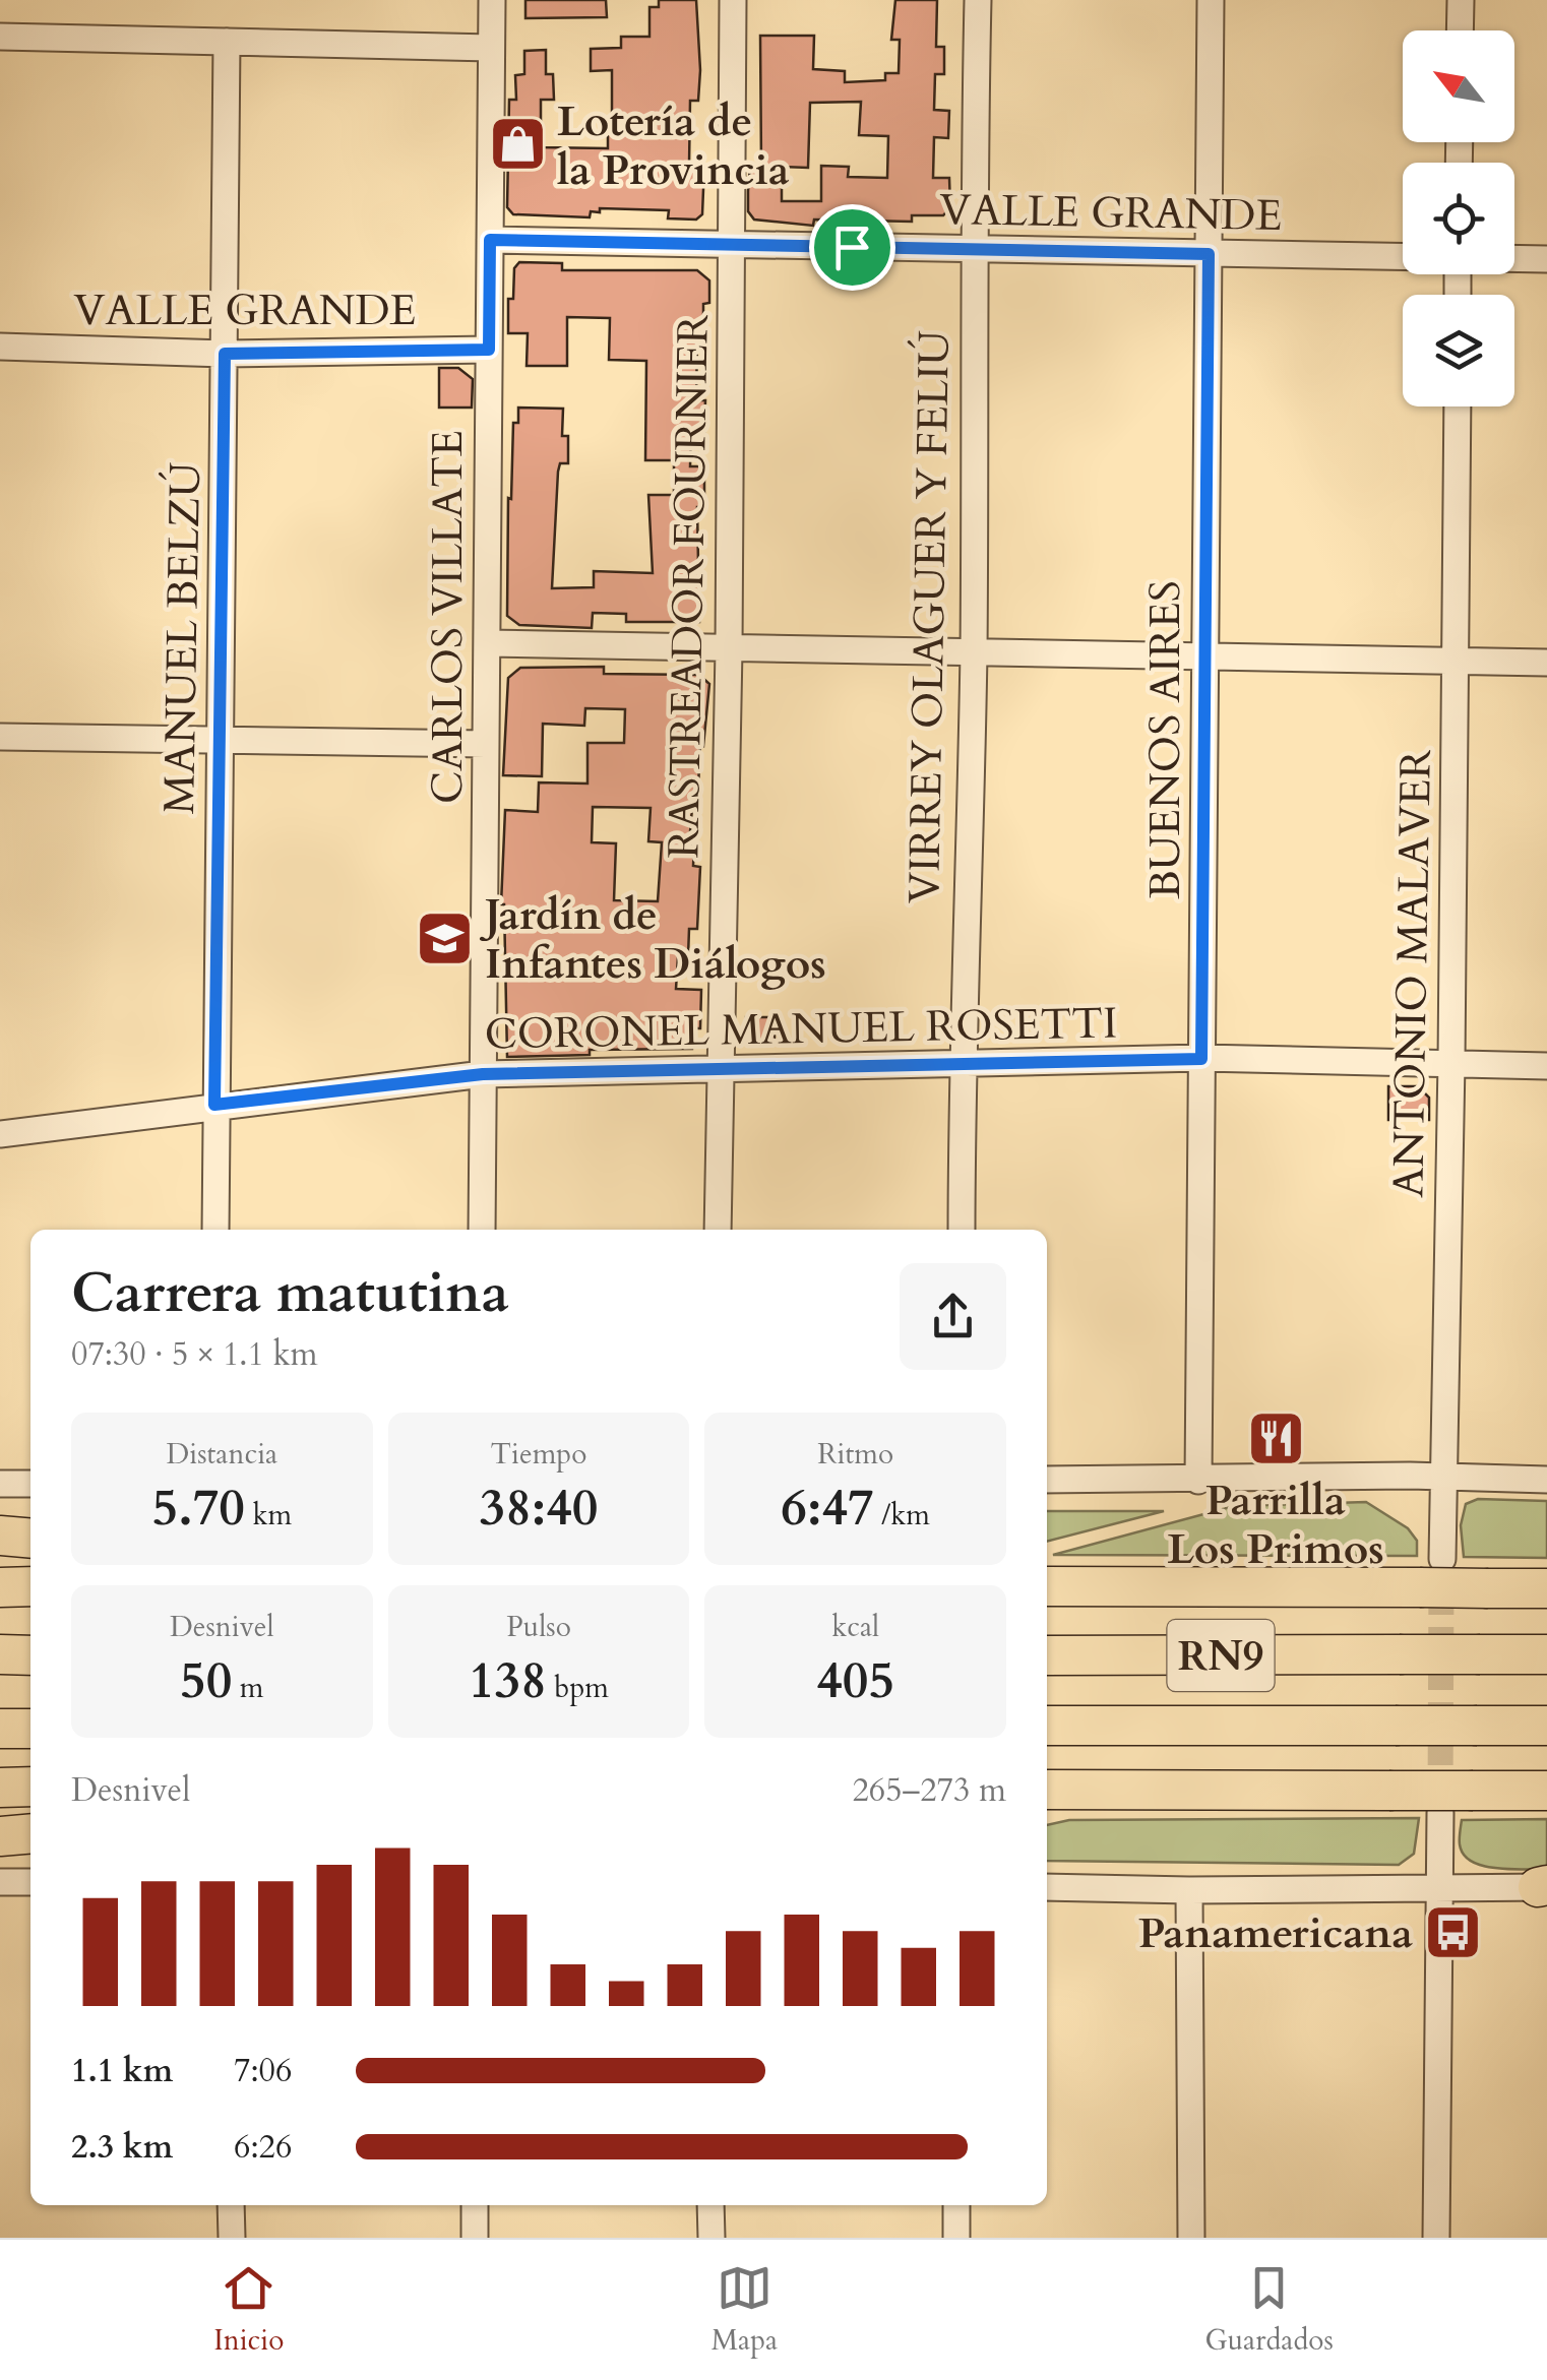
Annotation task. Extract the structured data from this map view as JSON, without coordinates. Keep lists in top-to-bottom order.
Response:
{
  "streets": {
    "highway": ["RN9"],
    "street": [
      "VALLE GRANDE",
      "RASTREADOR FOURNIER",
      "CARLOS VILLATE",
      "VIRREY OLAGUER Y FELIÚ",
      "MANUEL BELZÚ",
      "BUENOS AIRES",
      "ANTONIO MALAVER",
      "CORONEL MANUEL ROSETTI"
    ]
  },
  "crossings": [
    ["VALLE GRANDE", "RASTREADOR FOURNIER"],
    ["VALLE GRANDE", "CARLOS VILLATE"],
    ["VALLE GRANDE", "VIRREY OLAGUER Y FELIÚ"],
    ["VALLE GRANDE", "MANUEL BELZÚ"],
    ["VALLE GRANDE", "BUENOS AIRES"],
    ["RASTREADOR FOURNIER", "CORONEL MANUEL ROSETTI"],
    ["CARLOS VILLATE", "CORONEL MANUEL ROSETTI"],
    ["VIRREY OLAGUER Y FELIÚ", "CORONEL MANUEL ROSETTI"],
    ["MANUEL BELZÚ", "CORONEL MANUEL ROSETTI"],
    ["BUENOS AIRES", "CORONEL MANUEL ROSETTI"],
    ["ANTONIO MALAVER", "CORONEL MANUEL ROSETTI"]
  ],
  "places": {
    "shop": ["Lotería de la Provincia"],
    "school or university": ["Jardín de Infantes Diálogos"],
    "restaurant": ["Parrilla Los Primos"],
    "bus stop": ["Panamericana"]
  },
  "north": "top left",
  "page": {
    "heading": ["Carrera matutina", "07:30 · 5 × 1.1 km"],
    "stats": [
      ["Distancia", "5.70 km"],
      ["Tiempo", "38:40"],
      ["Ritmo", "6:47 /km"],
      ["Desnivel", "50 m"],
      ["Pulso", "138 bpm"],
      ["kcal", "405"]
    ],
    "chart": ["Desnivel", "265–273 m"],
    "list": [
      {
        "name": "1.1 km",
        "note": "7:06"
      },
      {
        "name": "2.3 km",
        "note": "6:26"
      }
    ],
    "tabs": ["Inicio", "Mapa", "Guardados"]
  }
}
